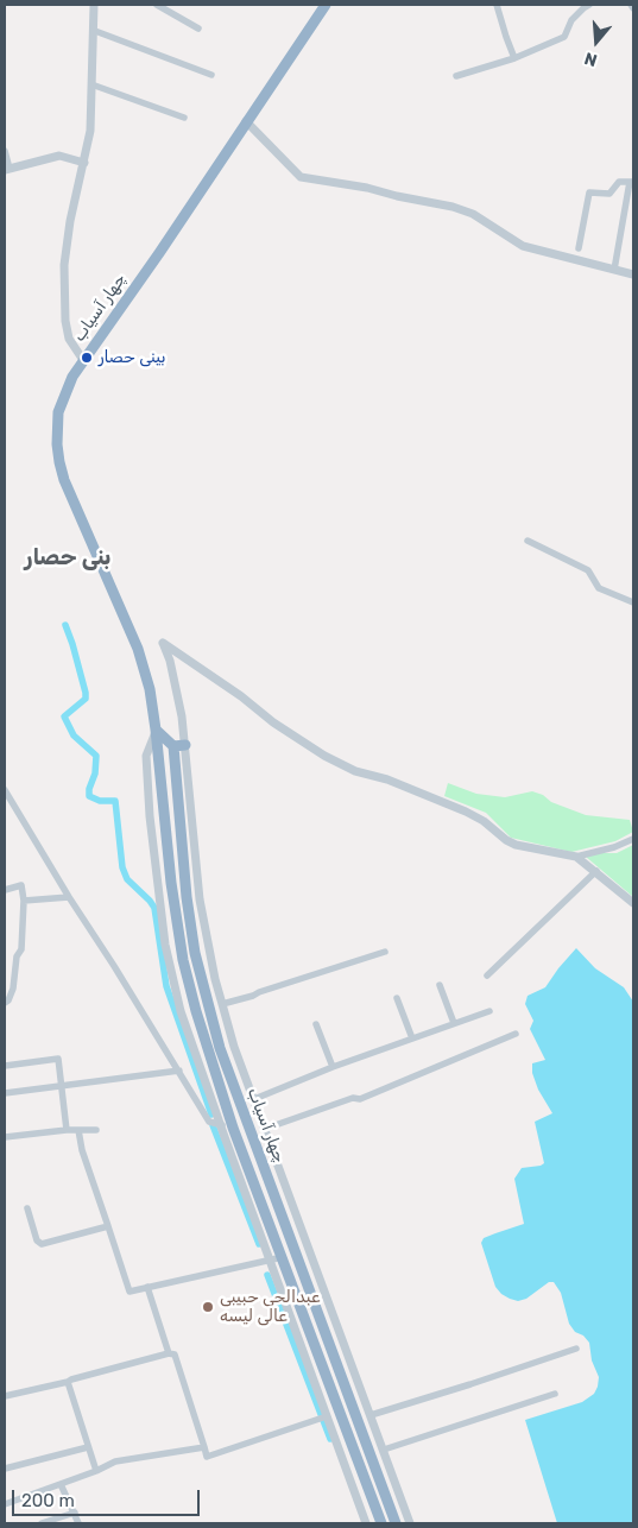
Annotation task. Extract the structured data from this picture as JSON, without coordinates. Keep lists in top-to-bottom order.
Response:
{
  "streets": {
    "highway": ["چهار آسیاب"]
  },
  "districts": ["بنی حصار"],
  "places": ["بینی حصار", "عبدالحی حبیبی عالی لیسه"],
  "scale_bar": "200 m",
  "north": "bottom"
}
